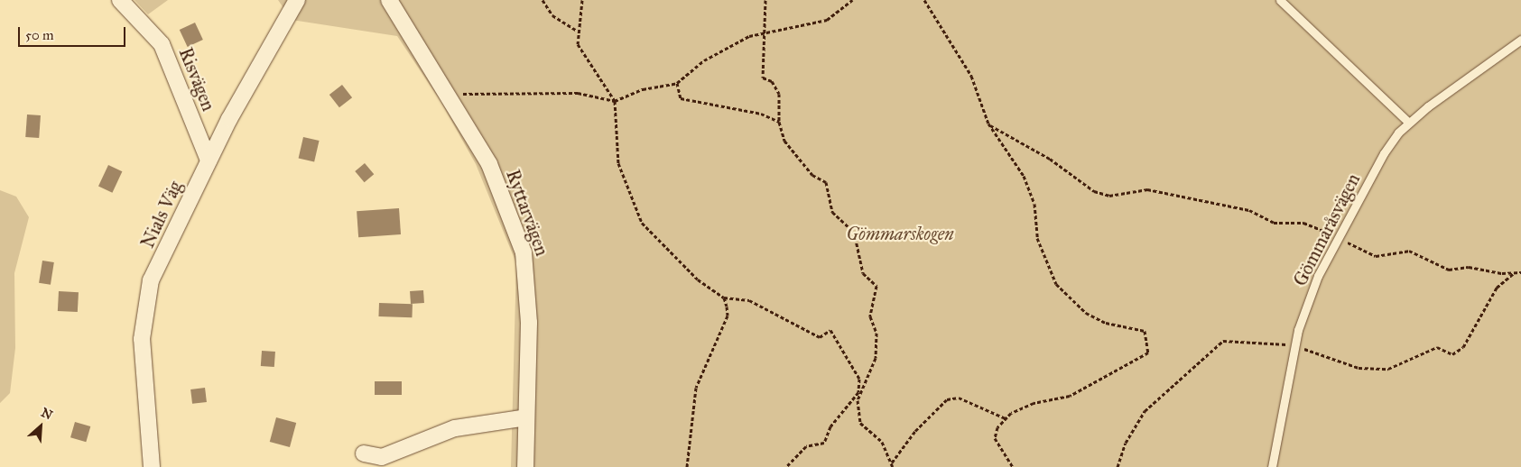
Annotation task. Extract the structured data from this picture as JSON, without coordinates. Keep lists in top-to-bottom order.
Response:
{
  "streets": {
    "street": ["Risvägen", "Ryttarvägen", "Nials Väg"],
    "lane": ["Gömmaråsvägen"]
  },
  "crossings": [
    ["Risvägen", "Nials Väg"]
  ],
  "parks": ["Gömmarskogen"],
  "scale_bar": "50 m",
  "north": "top right"
}
